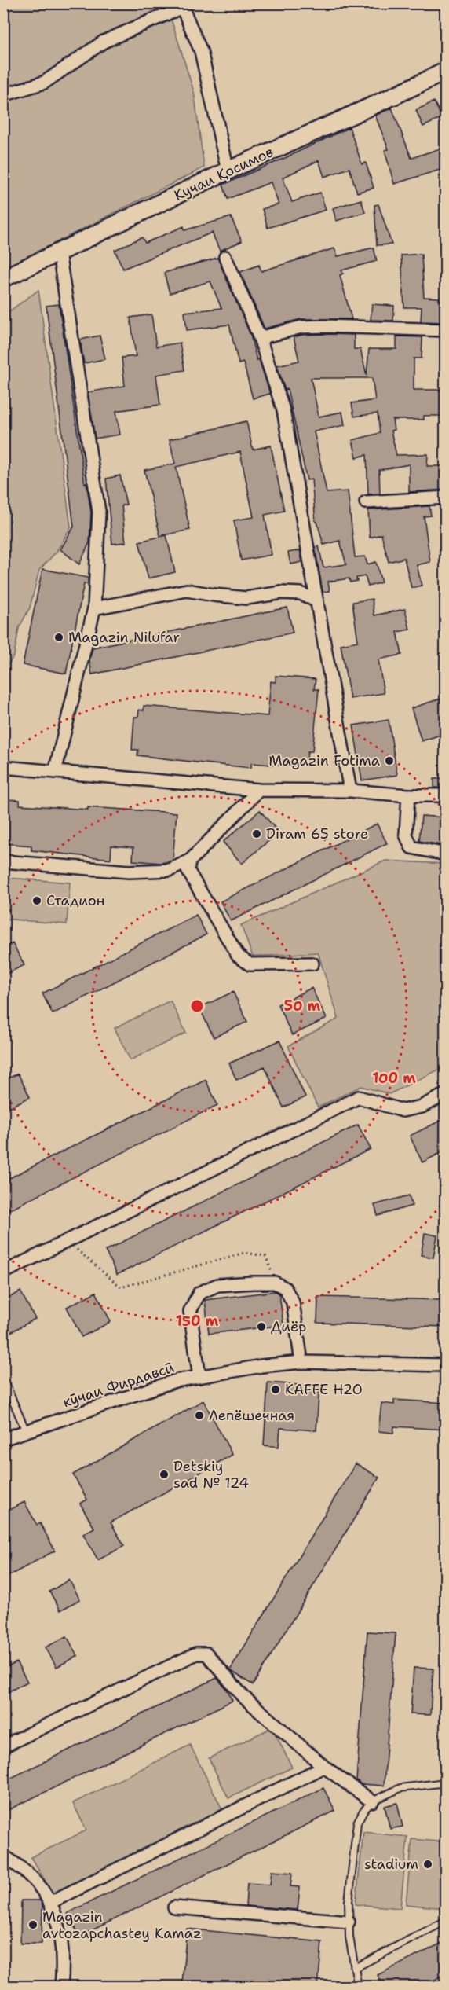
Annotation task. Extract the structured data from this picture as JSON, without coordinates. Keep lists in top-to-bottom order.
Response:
{
  "streets": {
    "street": ["Кучаи Қосимов", "кӯчаи Фирдавсӣ"]
  },
  "places": [
    "Magazin Nilufar",
    "Magazin Fotima",
    "Diram 65 store",
    "Стадион",
    "Диëр",
    "KAFFE H2O",
    "Лепёшечная",
    "Detskiy sad № 124",
    "stadium",
    "Magazin avtozapchastey Kamaz"
  ],
  "rings": ["50 m", "100 m", "150 m"]
}
